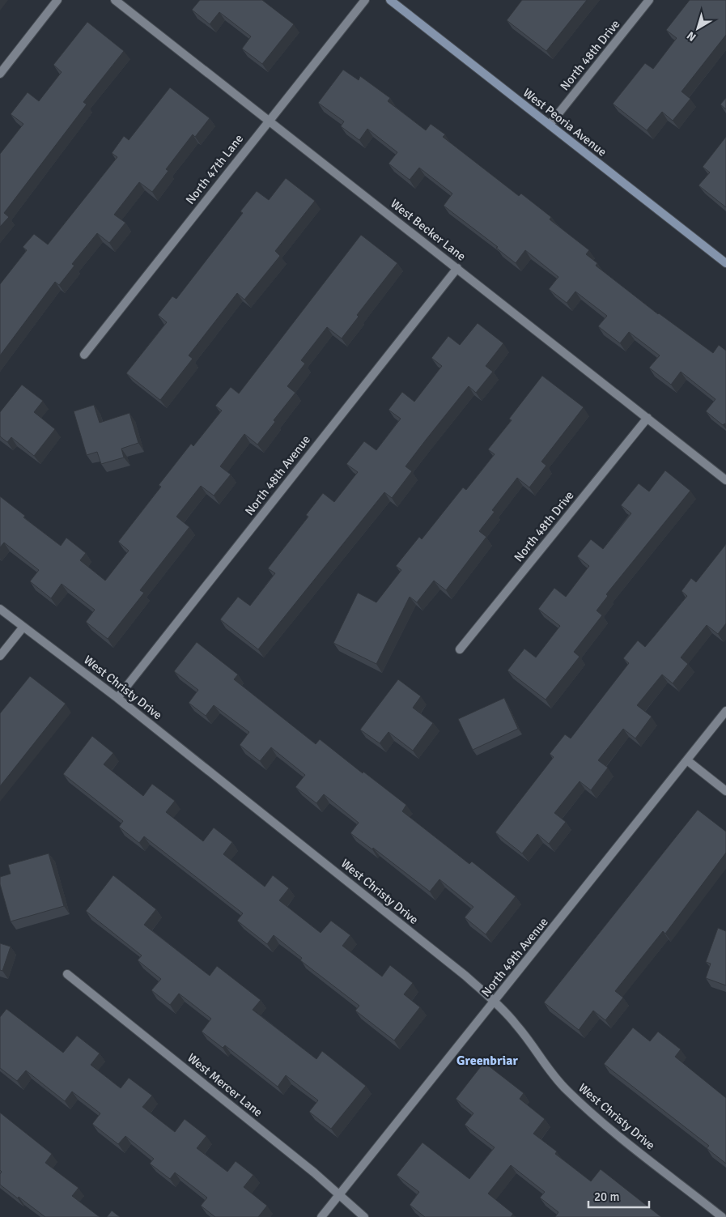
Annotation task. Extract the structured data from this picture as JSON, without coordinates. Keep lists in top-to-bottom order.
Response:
{
  "streets": {
    "main road": ["West Peoria Avenue"],
    "street": [
      "North 48th Drive",
      "North 47th Lane",
      "West Becker Lane",
      "North 48th Avenue",
      "West Christy Drive",
      "North 49th Avenue",
      "West Mercer Lane"
    ]
  },
  "crossings": [
    ["North 48th Drive", "West Peoria Avenue"],
    ["North 48th Drive", "West Becker Lane"],
    ["North 47th Lane", "West Becker Lane"],
    ["West Becker Lane", "North 48th Avenue"],
    ["North 48th Avenue", "West Christy Drive"],
    ["West Christy Drive", "North 49th Avenue"],
    ["North 49th Avenue", "West Mercer Lane"]
  ],
  "districts": ["Greenbriar"],
  "scale_bar": "20 m",
  "north": "bottom left"
}
